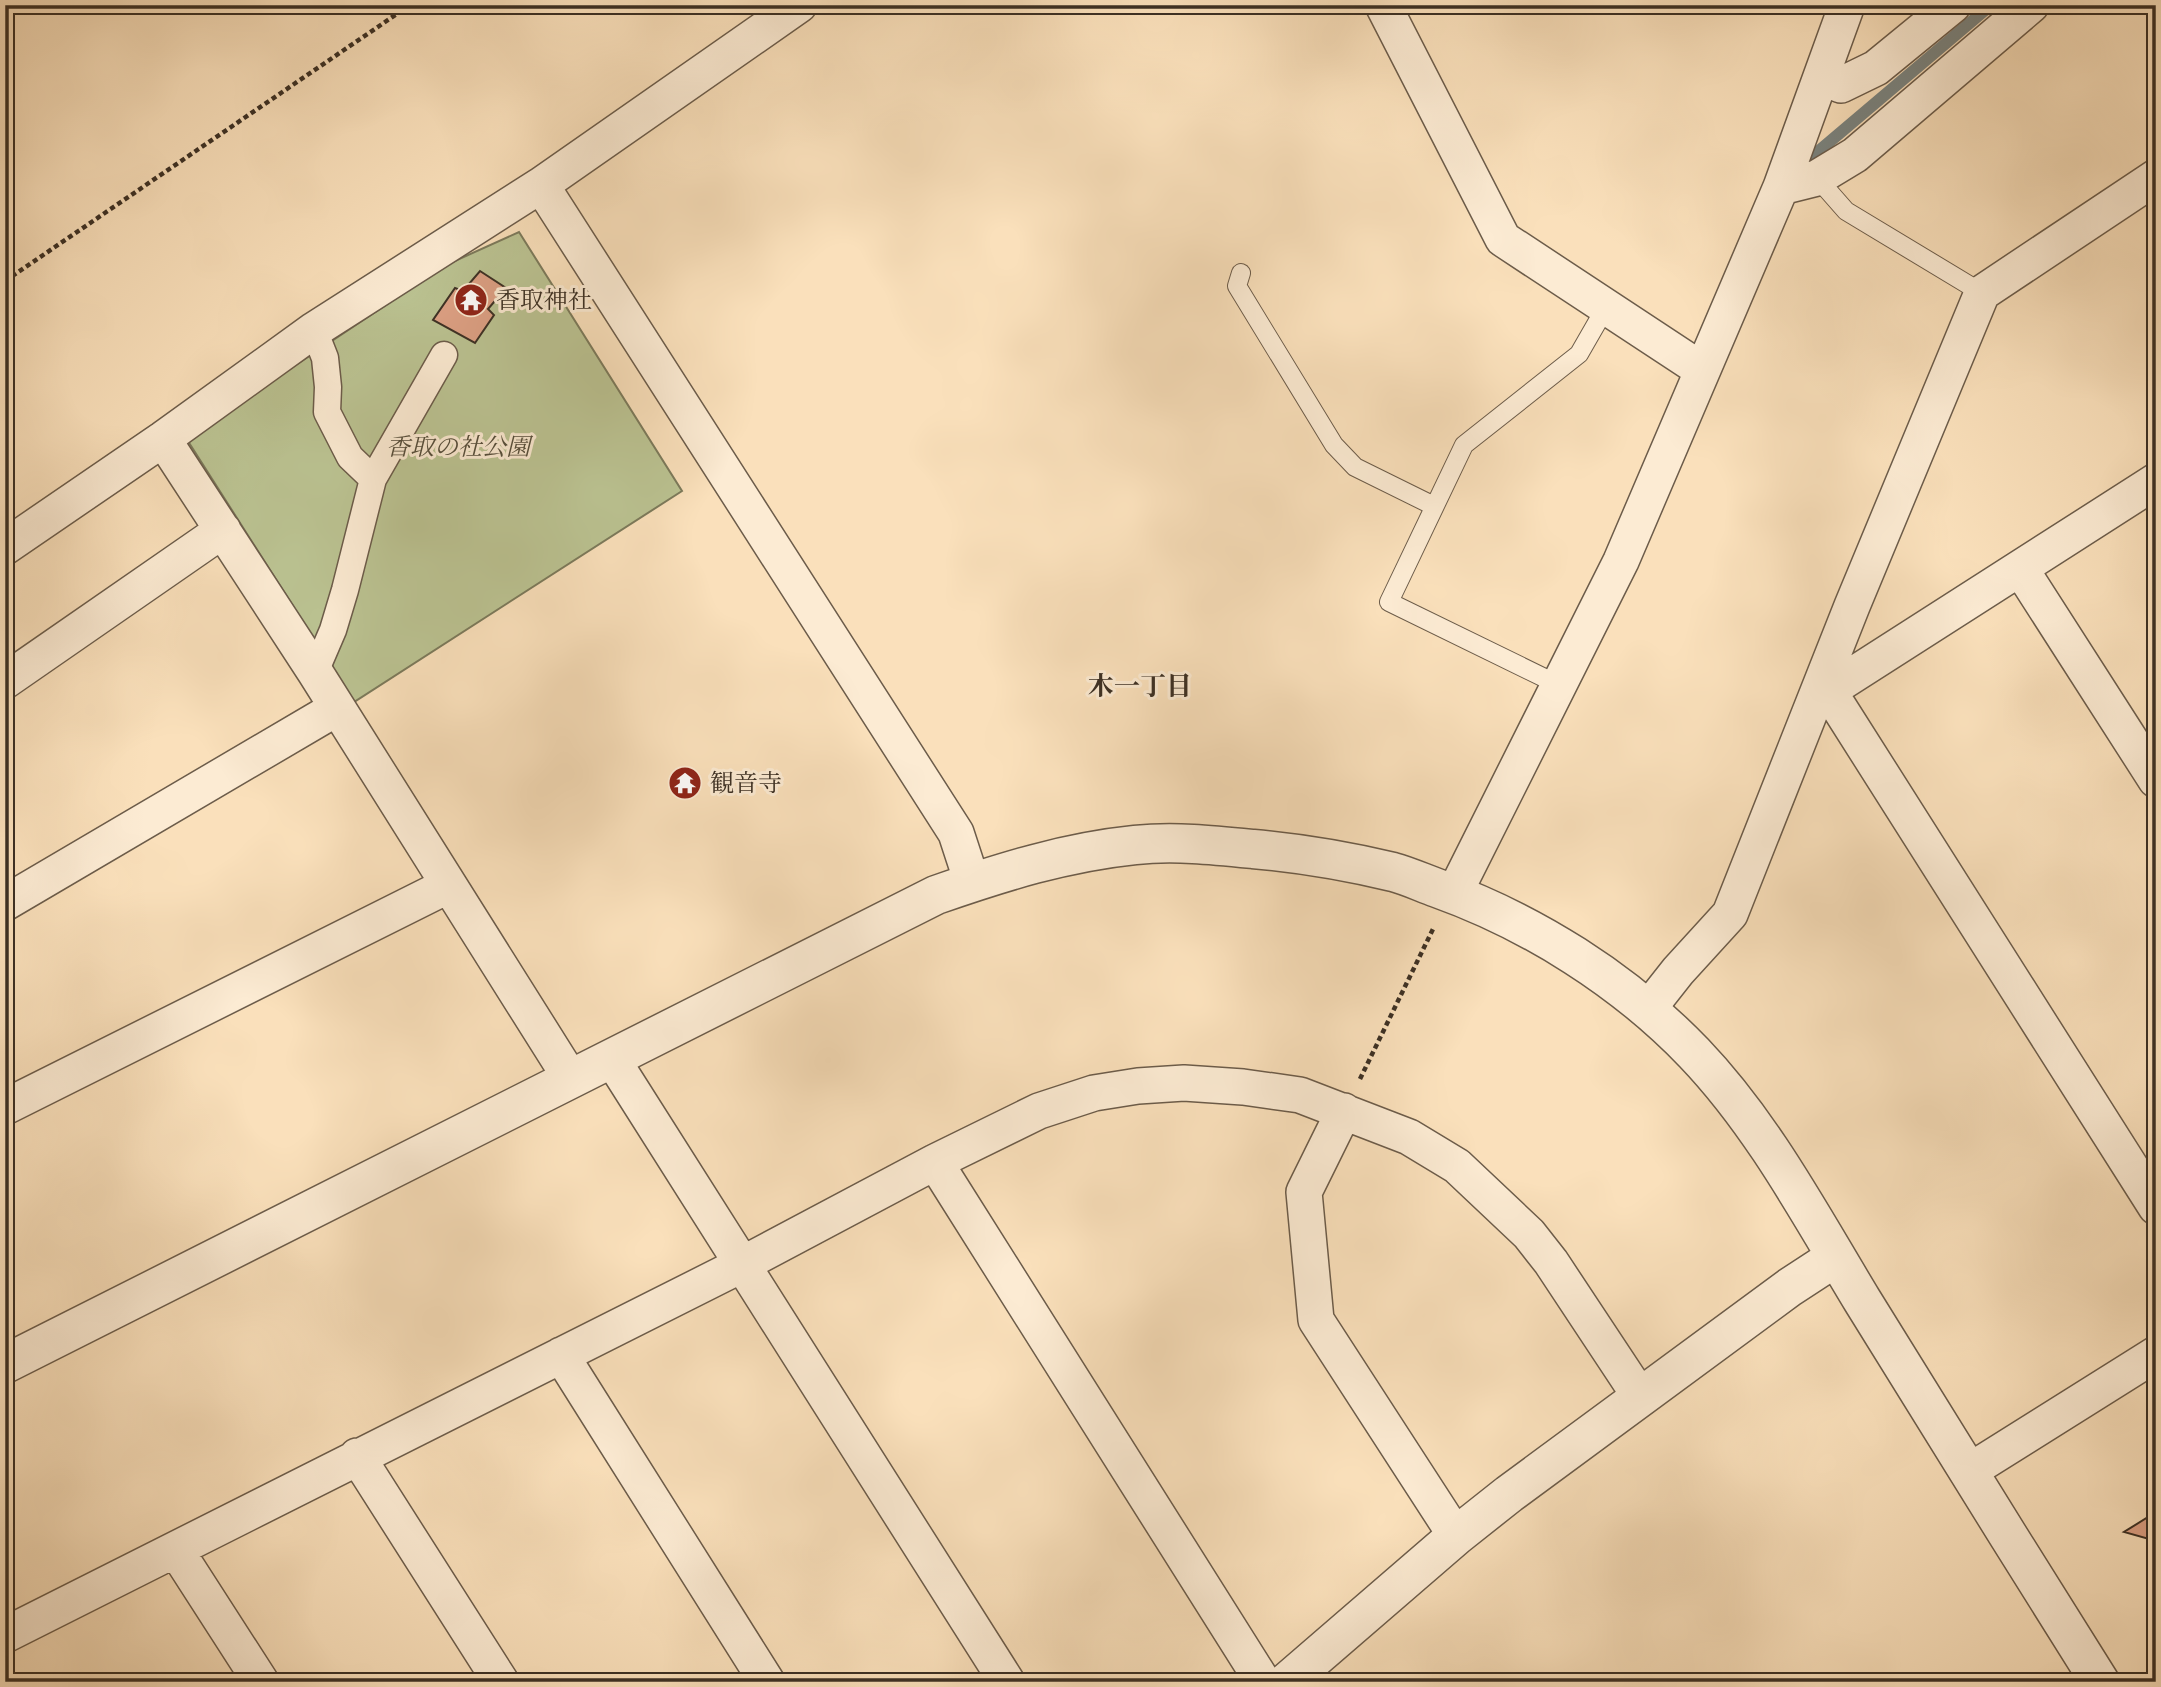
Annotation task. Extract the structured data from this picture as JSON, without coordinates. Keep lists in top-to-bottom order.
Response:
{
  "districts": ["木一丁目"],
  "parks": ["香取の社公園"],
  "places": {
    "temple": ["香取神社", "観音寺"]
  }
}
